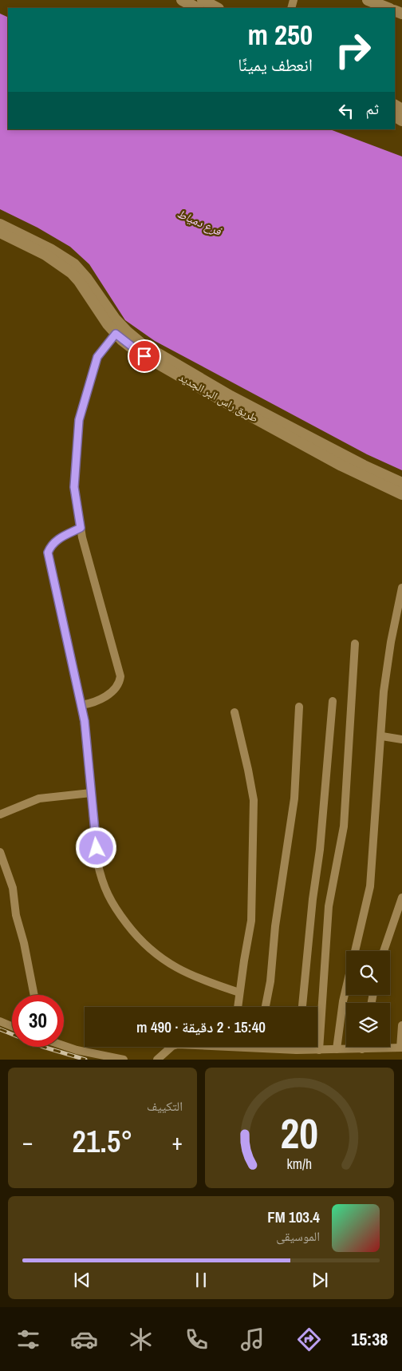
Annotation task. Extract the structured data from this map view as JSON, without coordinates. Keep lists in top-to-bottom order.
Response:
{
  "streets": {
    "main road": ["طريق راس البر الجديد"]
  },
  "water": ["فرع دمياط"],
  "page": {
    "turn": ["250 m", "انعطف يمينًا"],
    "then": "ثم",
    "limit": "30",
    "trip": "15:40 · 2 دقيقة · 490 m",
    "tile": "التكييف",
    "heat": ["−", "21.5°", "+"],
    "song": ["103.4 FM", "الموسيقى"],
    "tabs": "15:38",
    "gauge": ["20", "km/h"]
  }
}
